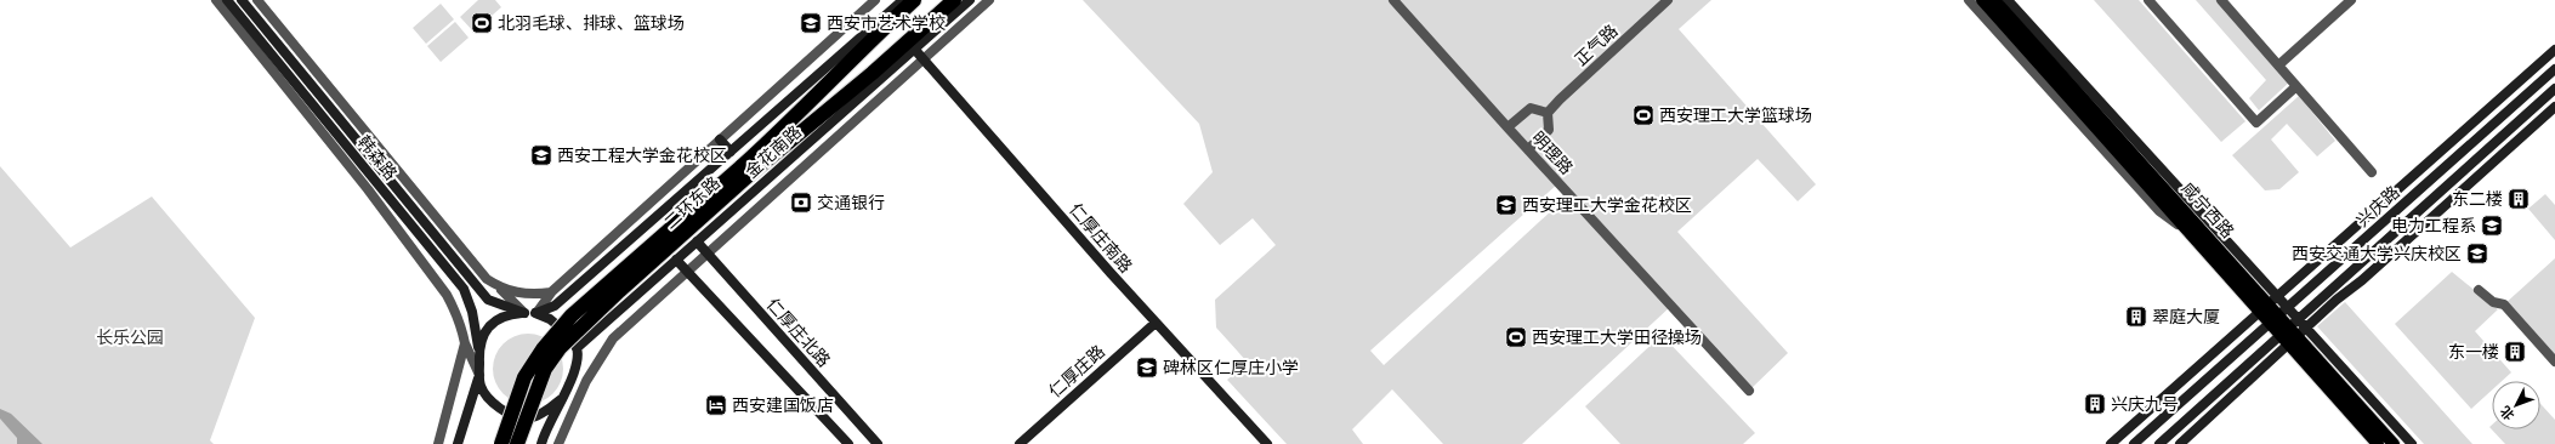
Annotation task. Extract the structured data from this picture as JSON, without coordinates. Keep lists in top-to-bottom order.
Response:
{
  "streets": {
    "highway": ["二环东路"],
    "main road": [
      "金花南路",
      "韩森路",
      "兴庆路",
      "咸宁西路",
      "仁厚庄南路",
      "仁厚庄北路",
      "仁厚庄路"
    ],
    "street": ["正气路", "明理路"]
  },
  "crossings": [
    ["金花南路", "韩森路"],
    ["金花南路", "仁厚庄南路"],
    ["金花南路", "仁厚庄北路"],
    ["兴庆路", "咸宁西路"],
    ["仁厚庄南路", "仁厚庄路"]
  ],
  "parks": ["长乐公园"],
  "places": {
    "sports": ["北羽毛球、排球、篮球场", "西安理工大学篮球场", "西安理工大学田径操场"],
    "school or university": [
      "西安市艺术学校",
      "西安工程大学金花校区",
      "西安理工大学金花校区",
      "电力工程系",
      "西安交通大学兴庆校区",
      "碑林区仁厚庄小学"
    ],
    "building": [
      "东二楼",
      "翠庭大厦",
      "东一楼",
      "兴庆九号"
    ],
    "bank": ["交通银行"],
    "hotel": ["西安建国饭店"]
  },
  "north": "bottom left"
}
